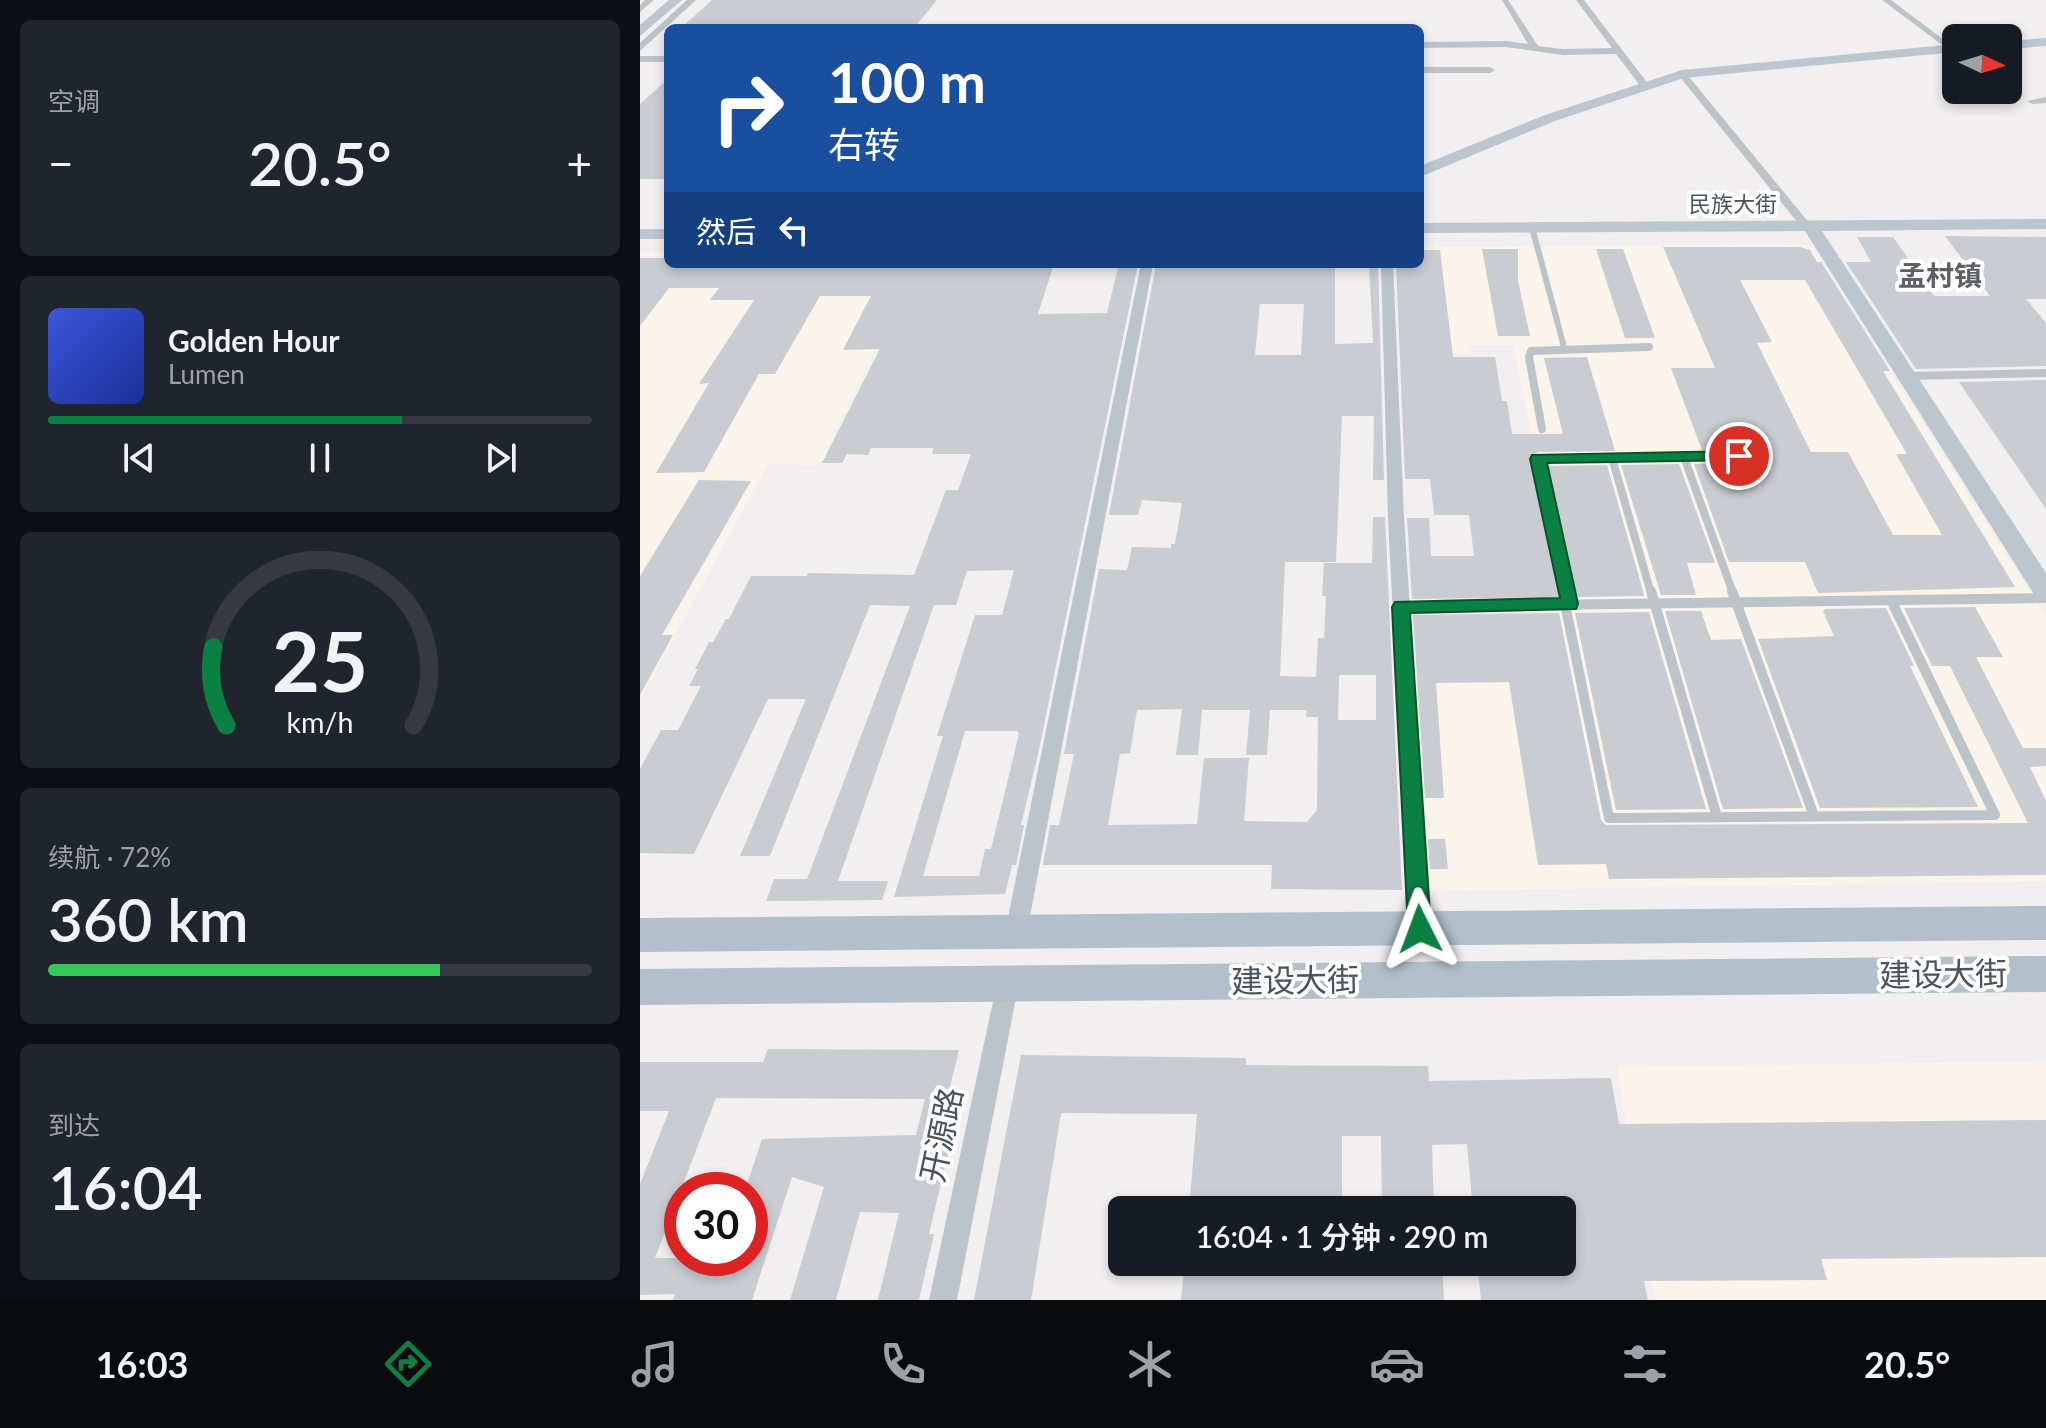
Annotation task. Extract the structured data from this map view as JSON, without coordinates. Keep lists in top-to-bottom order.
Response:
{
  "streets": {
    "main road": ["建设大街"],
    "street": ["民族大街", "开源路"]
  },
  "crossings": [
    ["建设大街", "开源路"]
  ],
  "districts": ["孟村镇"],
  "north": "right",
  "page": {
    "tile": [
      "空调",
      ["续航 · 72%", "360 km"],
      ["到达", "16:04"]
    ],
    "turn": ["100 m", "右转"],
    "heat": ["−", "20.5°", "+"],
    "then": "然后",
    "song": ["Golden Hour", "Lumen"],
    "limit": "30",
    "trip": "16:04 · 1 分钟 · 290 m",
    "tabs": ["16:03", "20.5°"],
    "gauge": ["25", "km/h"]
  }
}
